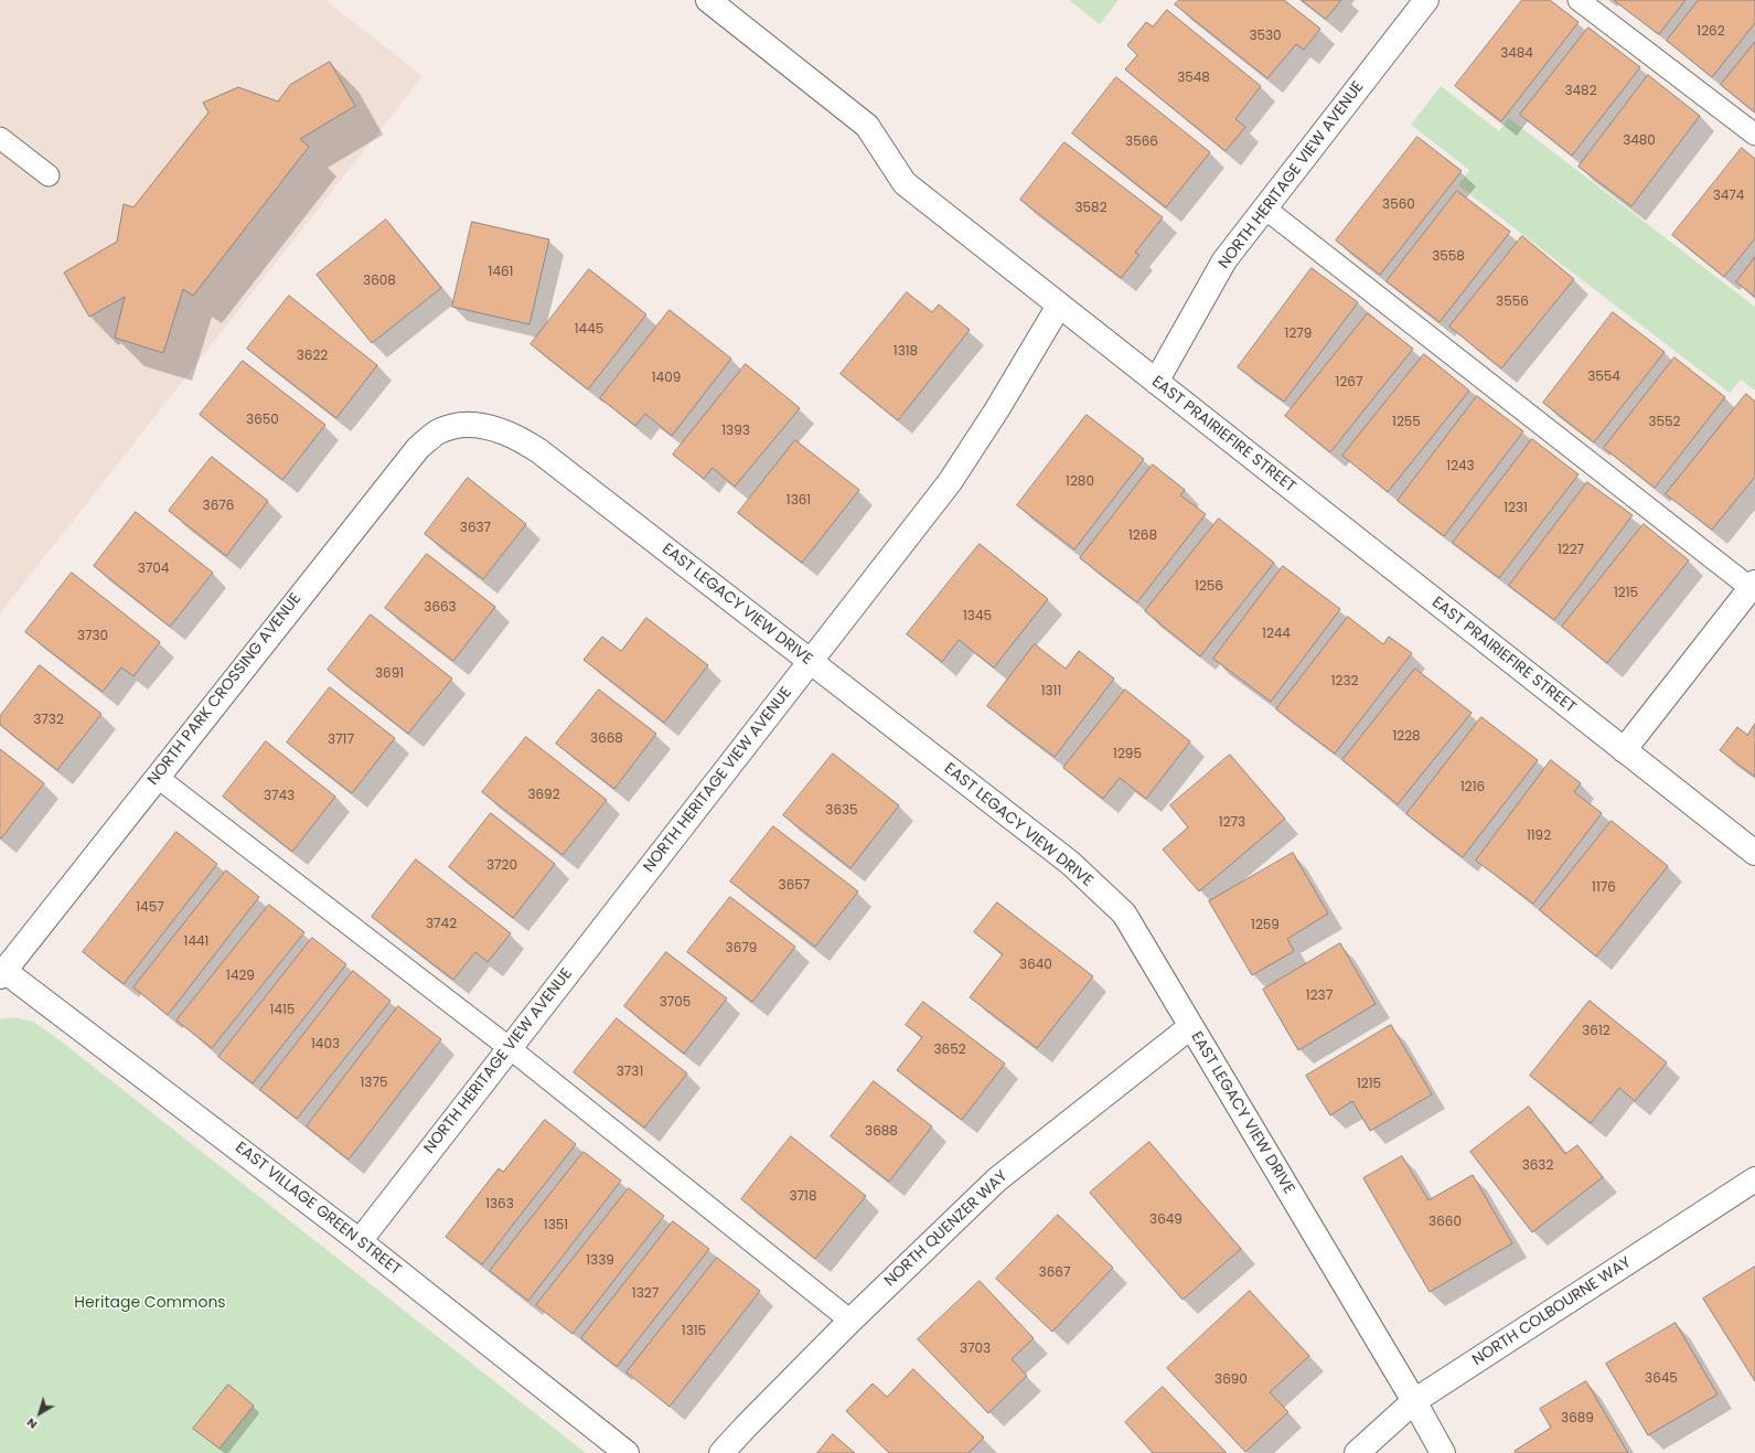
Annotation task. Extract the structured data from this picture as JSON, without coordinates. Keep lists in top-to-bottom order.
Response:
{
  "streets": {
    "street": [
      "NORTH HERITAGE VIEW AVENUE",
      "EAST PRAIRIEFIRE STREET",
      "EAST LEGACY VIEW DRIVE",
      "NORTH PARK CROSSING AVENUE",
      "EAST VILLAGE GREEN STREET",
      "NORTH QUENZER WAY",
      "NORTH COLBOURNE WAY"
    ]
  },
  "crossings": [
    ["NORTH HERITAGE VIEW AVENUE", "EAST PRAIRIEFIRE STREET"],
    ["NORTH HERITAGE VIEW AVENUE", "EAST LEGACY VIEW DRIVE"],
    ["NORTH HERITAGE VIEW AVENUE", "EAST VILLAGE GREEN STREET"],
    ["EAST LEGACY VIEW DRIVE", "NORTH PARK CROSSING AVENUE"],
    ["EAST LEGACY VIEW DRIVE", "NORTH QUENZER WAY"],
    ["EAST LEGACY VIEW DRIVE", "NORTH COLBOURNE WAY"],
    ["NORTH PARK CROSSING AVENUE", "EAST VILLAGE GREEN STREET"]
  ],
  "parks": ["Heritage Commons"],
  "house_numbers": [
    "1262",
    "3530",
    "3484",
    "3548",
    "3482",
    "3480",
    "3566",
    "3474",
    "3560",
    "3582",
    "3558",
    "1461",
    "3608",
    "3556",
    "1445",
    "1279",
    "1318",
    "3622",
    "3554",
    "1409",
    "1267",
    "3650",
    "1255",
    "3552",
    "1393",
    "1243",
    "1280",
    "1361",
    "3676",
    "1231",
    "3637",
    "1268",
    "1227",
    "3704",
    "1256",
    "1215",
    "3663",
    "1345",
    "1244",
    "3730",
    "3691",
    "1232",
    "1311",
    "3732",
    "1228",
    "3668",
    "3717",
    "1295",
    "1216",
    "3692",
    "3743",
    "3635",
    "1273",
    "1192",
    "3720",
    "3657",
    "1176",
    "1457",
    "3742",
    "1259",
    "1441",
    "3679",
    "3640",
    "1429",
    "1237",
    "3705",
    "1415",
    "3612",
    "1403",
    "3652",
    "3731",
    "1375",
    "1215",
    "3688",
    "3632",
    "3718",
    "1363",
    "3649",
    "3660",
    "1351",
    "1339",
    "3667",
    "1327",
    "1315",
    "3703",
    "3645",
    "3690",
    "3689"
  ],
  "north": "bottom left"
}
